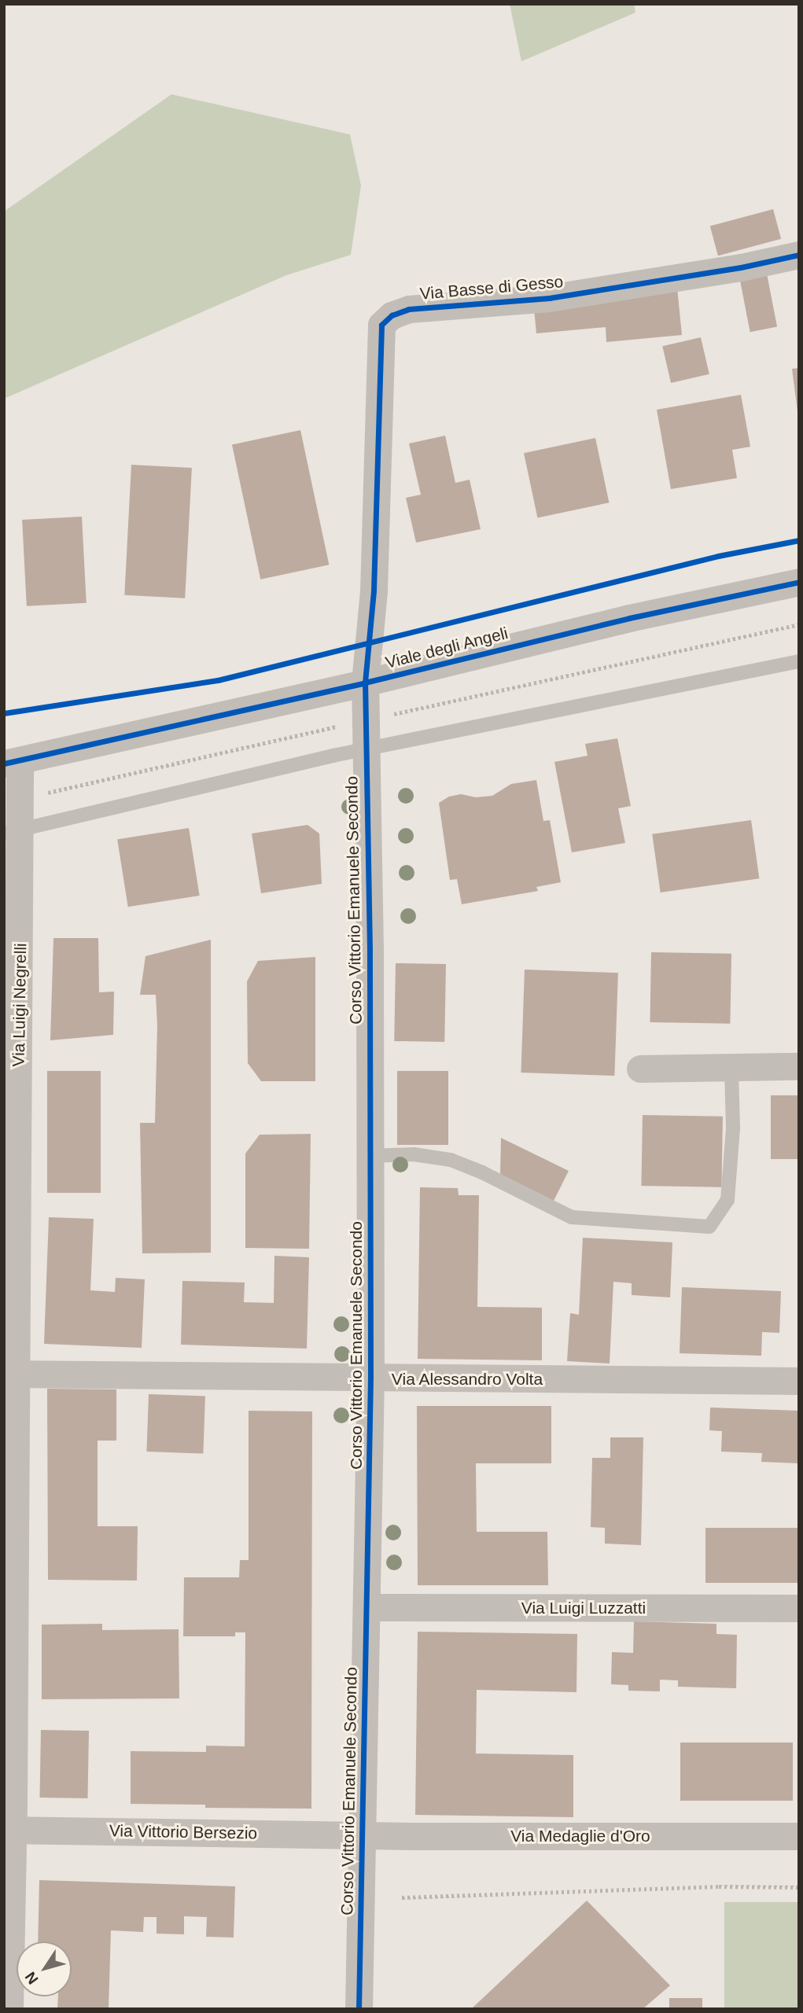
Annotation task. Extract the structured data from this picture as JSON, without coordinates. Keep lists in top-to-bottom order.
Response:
{
  "streets": {
    "street": [
      "Via Basse di Gesso",
      "Viale degli Angeli",
      "Corso Vittorio Emanuele Secondo",
      "Via Luigi Negrelli",
      "Via Alessandro Volta",
      "Via Luigi Luzzatti",
      "Via Vittorio Bersezio",
      "Via Medaglie d'Oro"
    ]
  },
  "crossings": [
    ["Via Basse di Gesso", "Viale degli Angeli"],
    ["Via Basse di Gesso", "Corso Vittorio Emanuele Secondo"],
    ["Viale degli Angeli", "Corso Vittorio Emanuele Secondo"],
    ["Viale degli Angeli", "Via Luigi Negrelli"],
    ["Corso Vittorio Emanuele Secondo", "Via Alessandro Volta"],
    ["Corso Vittorio Emanuele Secondo", "Via Luigi Luzzatti"],
    ["Corso Vittorio Emanuele Secondo", "Via Vittorio Bersezio"],
    ["Corso Vittorio Emanuele Secondo", "Via Medaglie d'Oro"],
    ["Via Luigi Negrelli", "Via Alessandro Volta"],
    ["Via Luigi Negrelli", "Via Vittorio Bersezio"],
    ["Via Vittorio Bersezio", "Via Medaglie d'Oro"]
  ],
  "north": "bottom left"
}
